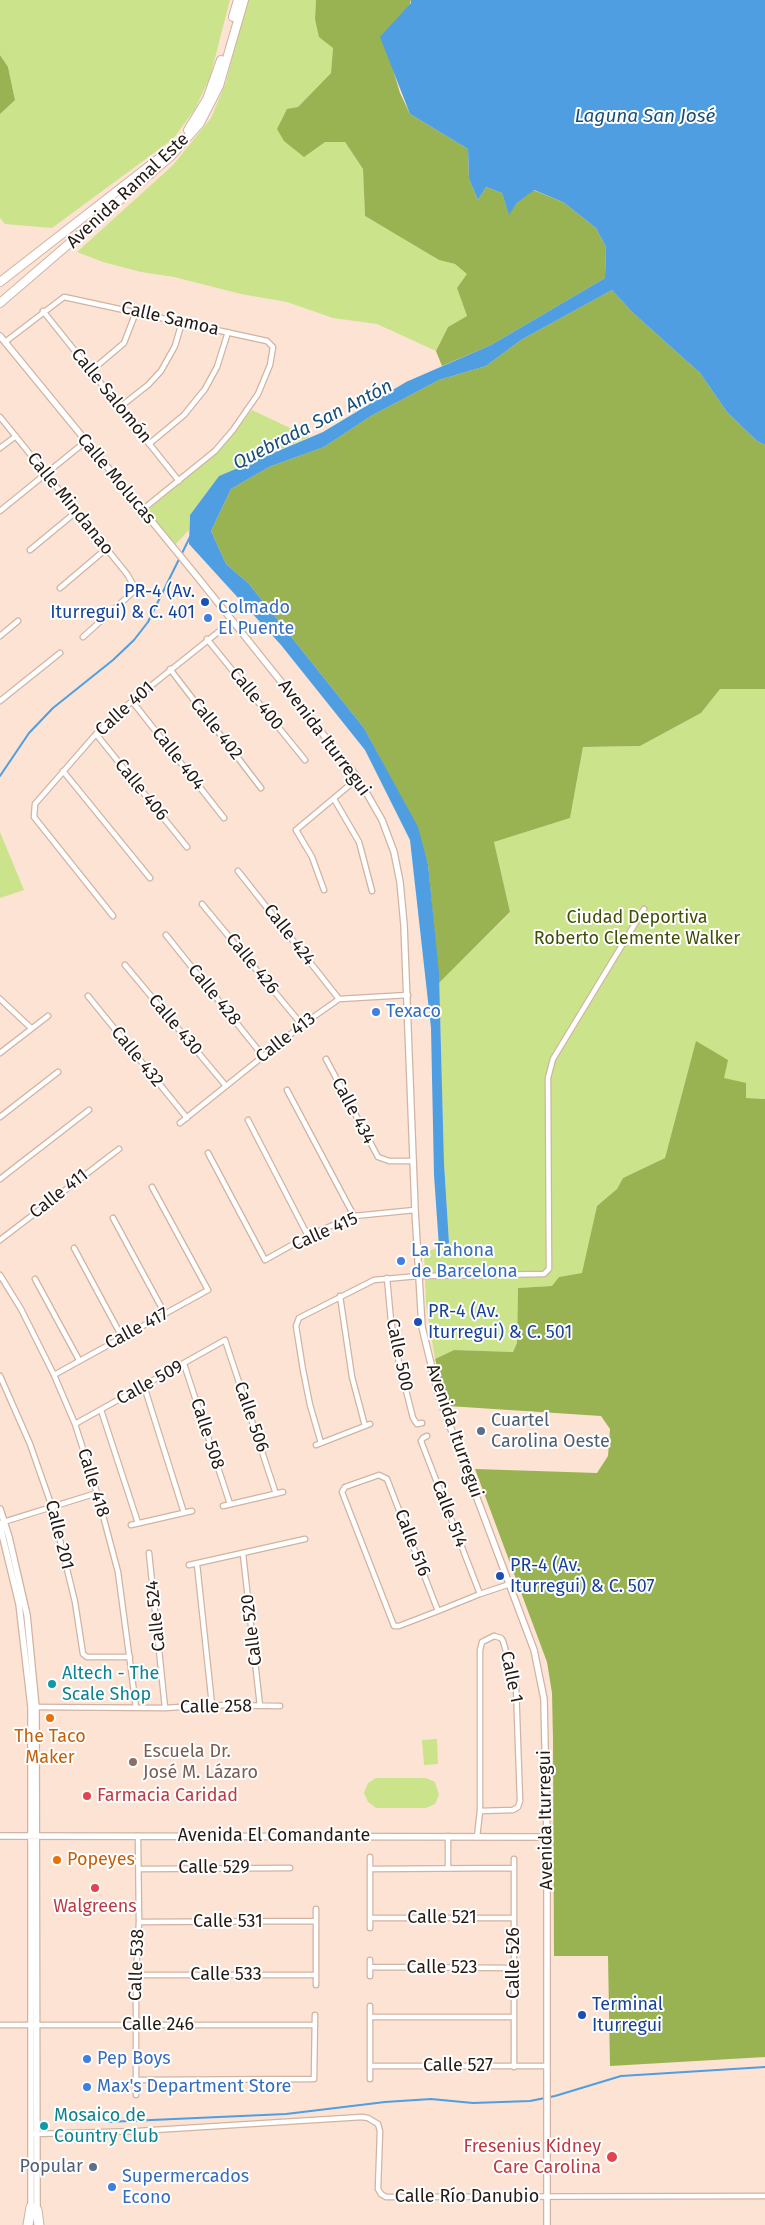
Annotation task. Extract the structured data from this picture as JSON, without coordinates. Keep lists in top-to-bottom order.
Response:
{
  "streets": {
    "main road": ["Avenida Ramal Este"],
    "street": [
      "Calle Samoa",
      "Calle Salomón",
      "Calle Molucas",
      "Calle Mindanao",
      "Calle 400",
      "Calle 401",
      "Calle 402",
      "Avenida Iturregui",
      "Calle 404",
      "Calle 406",
      "Calle 424",
      "Calle 426",
      "Calle 428",
      "Calle 430",
      "Calle 413",
      "Calle 432",
      "Calle 434",
      "Calle 411",
      "Calle 415",
      "Calle 417",
      "Calle 500",
      "Calle 509",
      "Calle 506",
      "Calle 508",
      "Calle 418",
      "Calle 514",
      "Calle 201",
      "Calle 516",
      "Calle 524",
      "Calle 520",
      "Calle 1",
      "Calle 258",
      "Avenida El Comandante",
      "Calle 529",
      "Calle 521",
      "Calle 531",
      "Calle 526",
      "Calle 538",
      "Calle 523",
      "Calle 533",
      "Calle 246",
      "Calle 527",
      "Calle Río Danubio"
    ]
  },
  "crossings": [
    ["Calle Samoa", "Calle Salomón"],
    ["Calle Molucas", "Calle 401"],
    ["Calle Molucas", "Avenida Iturregui"],
    ["Calle 400", "Calle 401"],
    ["Calle 401", "Calle 402"],
    ["Calle 401", "Avenida Iturregui"],
    ["Calle 401", "Calle 404"],
    ["Calle 401", "Calle 406"],
    ["Avenida Iturregui", "Calle 413"],
    ["Avenida Iturregui", "Calle 434"],
    ["Avenida Iturregui", "Calle 415"],
    ["Avenida Iturregui", "Avenida El Comandante"],
    ["Avenida Iturregui", "Calle 527"],
    ["Avenida Iturregui", "Calle Río Danubio"],
    ["Calle 424", "Calle 413"],
    ["Calle 426", "Calle 413"],
    ["Calle 428", "Calle 413"],
    ["Calle 430", "Calle 413"],
    ["Calle 413", "Calle 432"],
    ["Calle 417", "Calle 418"],
    ["Calle 509", "Calle 506"],
    ["Calle 509", "Calle 508"],
    ["Calle 509", "Calle 418"],
    ["Calle 418", "Calle 201"],
    ["Calle 418", "Calle 258"],
    ["Calle 524", "Calle 258"],
    ["Calle 520", "Calle 258"],
    ["Calle 1", "Avenida El Comandante"],
    ["Avenida El Comandante", "Calle 538"],
    ["Calle 529", "Calle 538"],
    ["Calle 521", "Calle 526"],
    ["Calle 531", "Calle 538"],
    ["Calle 526", "Calle 523"],
    ["Calle 526", "Calle 527"],
    ["Calle 538", "Calle 533"],
    ["Calle 538", "Calle 246"]
  ],
  "water": ["Laguna San José", "Quebrada San Antón"],
  "parks": ["Ciudad Deportiva Roberto Clemente Walker"],
  "places": [
    "PR-4 (Av. Iturregui) & C. 401",
    "Colmado El Puente",
    "Texaco",
    "La Tahona de Barcelona",
    "PR-4 (Av. Iturregui) & C. 501",
    "Cuartel Carolina Oeste",
    "PR-4 (Av. Iturregui) & C. 507",
    "Altech - The Scale Shop",
    "The Taco Maker",
    "Escuela Dr. José M. Lázaro",
    "Farmacia Caridad",
    "Popeyes",
    "Walgreens",
    "Terminal Iturregui",
    "Pep Boys",
    "Max's Department Store",
    "Mosaico de Country Club",
    "Fresenius Kidney Care Carolina",
    "Popular",
    "Supermercados Econo"
  ]
}
